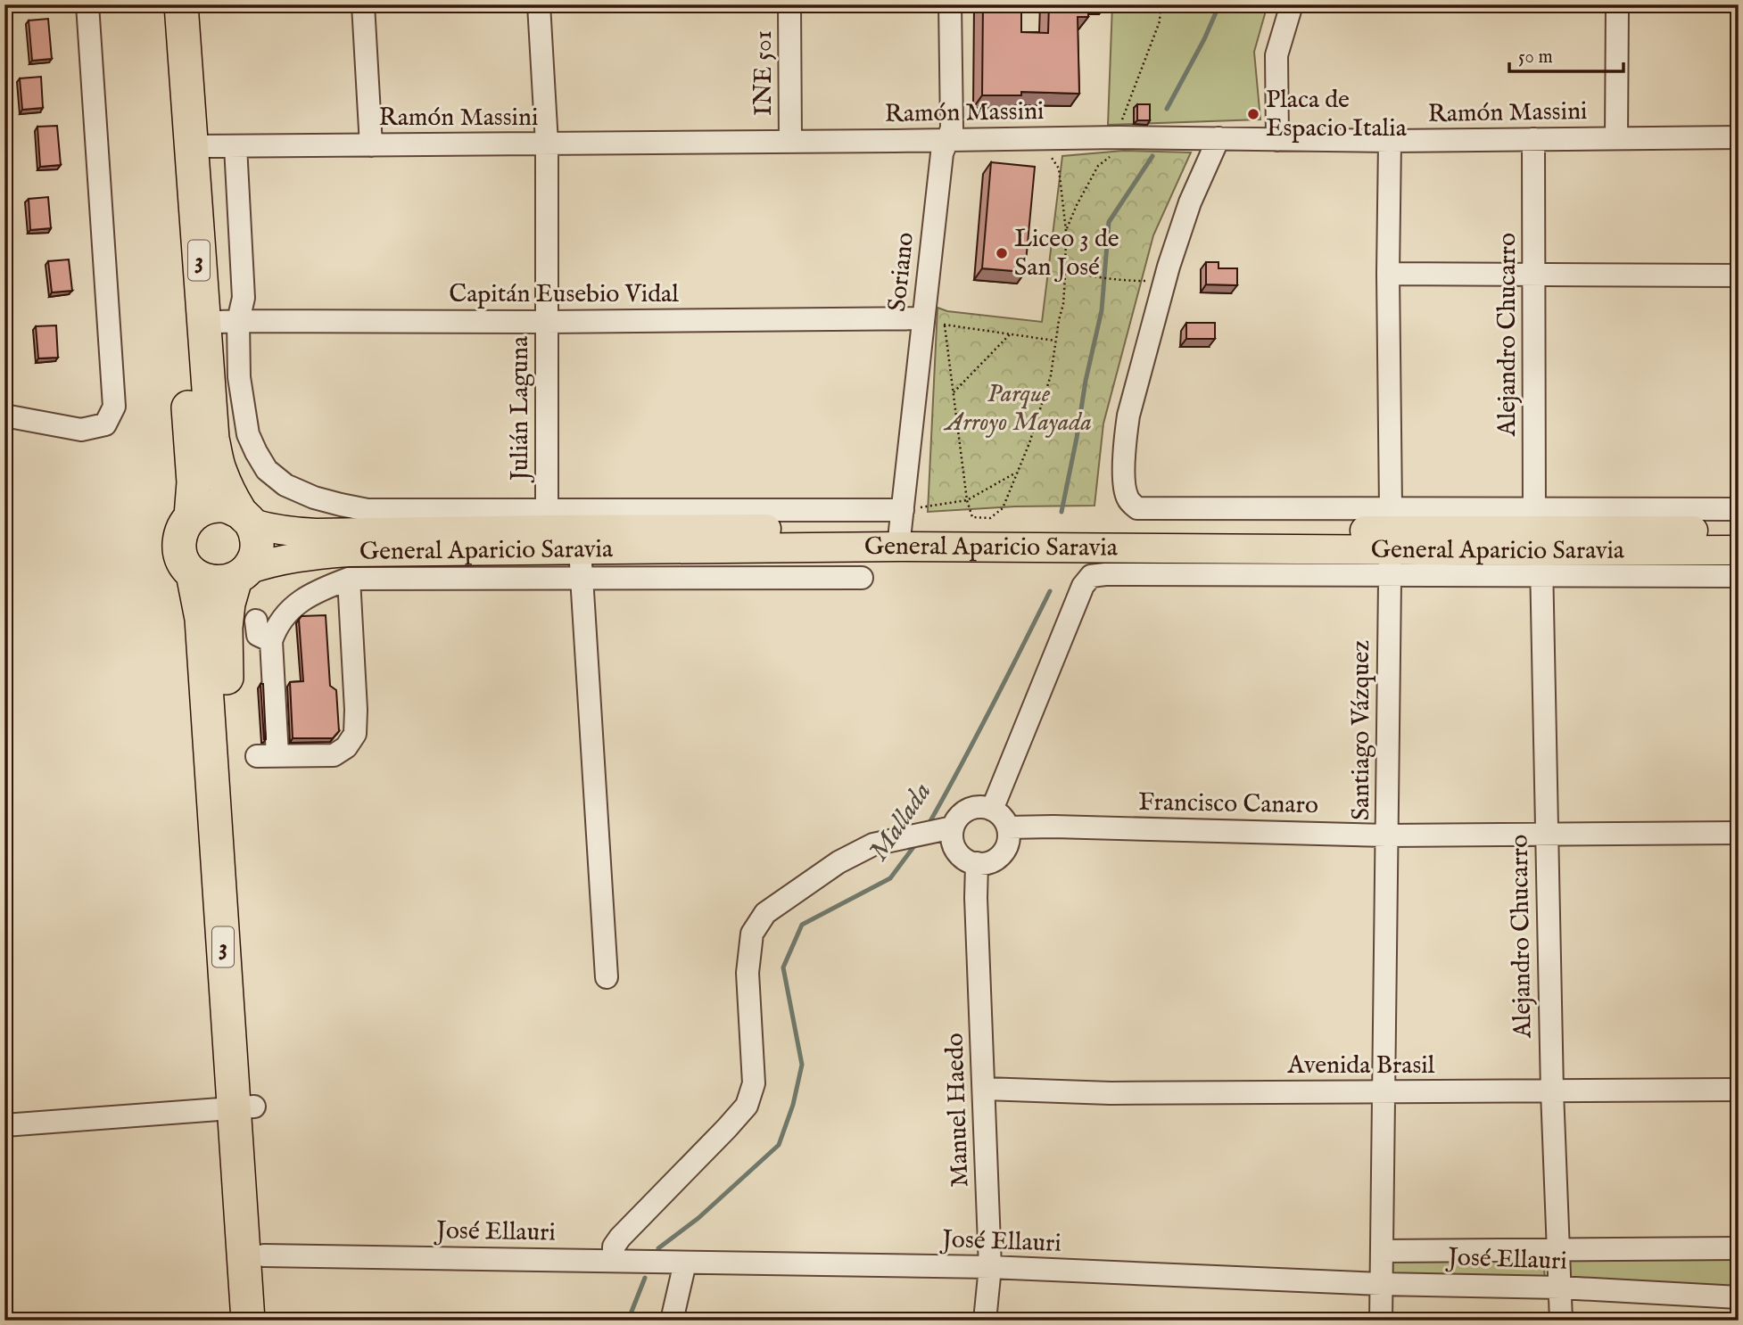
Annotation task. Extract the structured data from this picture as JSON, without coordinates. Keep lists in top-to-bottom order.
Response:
{
  "streets": {
    "highway": ["3"],
    "main road": ["General Aparicio Saravia"],
    "street": [
      "INE 501",
      "Ramón Massini",
      "Soriano",
      "Capitán Eusebio Vidal",
      "Alejandro Chucarro",
      "Julián Laguna",
      "Santiago Vázquez",
      "Francisco Canaro",
      "Avenida Brasil",
      "Manuel Haedo",
      "José Ellauri"
    ]
  },
  "crossings": [
    ["INE 501", "Ramón Massini"],
    ["Ramón Massini", "3"],
    ["Ramón Massini", "Soriano"],
    ["Ramón Massini", "Alejandro Chucarro"],
    ["Ramón Massini", "Julián Laguna"],
    ["Ramón Massini", "General Aparicio Saravia"],
    ["Ramón Massini", "Santiago Vázquez"],
    ["3", "Capitán Eusebio Vidal"],
    ["3", "General Aparicio Saravia"],
    ["3", "José Ellauri"],
    ["Soriano", "Capitán Eusebio Vidal"],
    ["Soriano", "General Aparicio Saravia"],
    ["Capitán Eusebio Vidal", "Julián Laguna"],
    ["Capitán Eusebio Vidal", "General Aparicio Saravia"],
    ["Alejandro Chucarro", "General Aparicio Saravia"],
    ["Alejandro Chucarro", "Francisco Canaro"],
    ["Alejandro Chucarro", "Avenida Brasil"],
    ["Alejandro Chucarro", "José Ellauri"],
    ["Julián Laguna", "General Aparicio Saravia"],
    ["General Aparicio Saravia", "Santiago Vázquez"],
    ["General Aparicio Saravia", "Francisco Canaro"],
    ["General Aparicio Saravia", "Manuel Haedo"],
    ["Santiago Vázquez", "Francisco Canaro"],
    ["Santiago Vázquez", "Avenida Brasil"],
    ["Santiago Vázquez", "José Ellauri"],
    ["Francisco Canaro", "Manuel Haedo"],
    ["Avenida Brasil", "Manuel Haedo"],
    ["Manuel Haedo", "José Ellauri"]
  ],
  "water": ["Mallada"],
  "parks": ["Parque Arroyo Mayada"],
  "places": ["Placa de Espacio Italia", "Liceo 3 de San José"],
  "scale_bar": "50 m"
}
